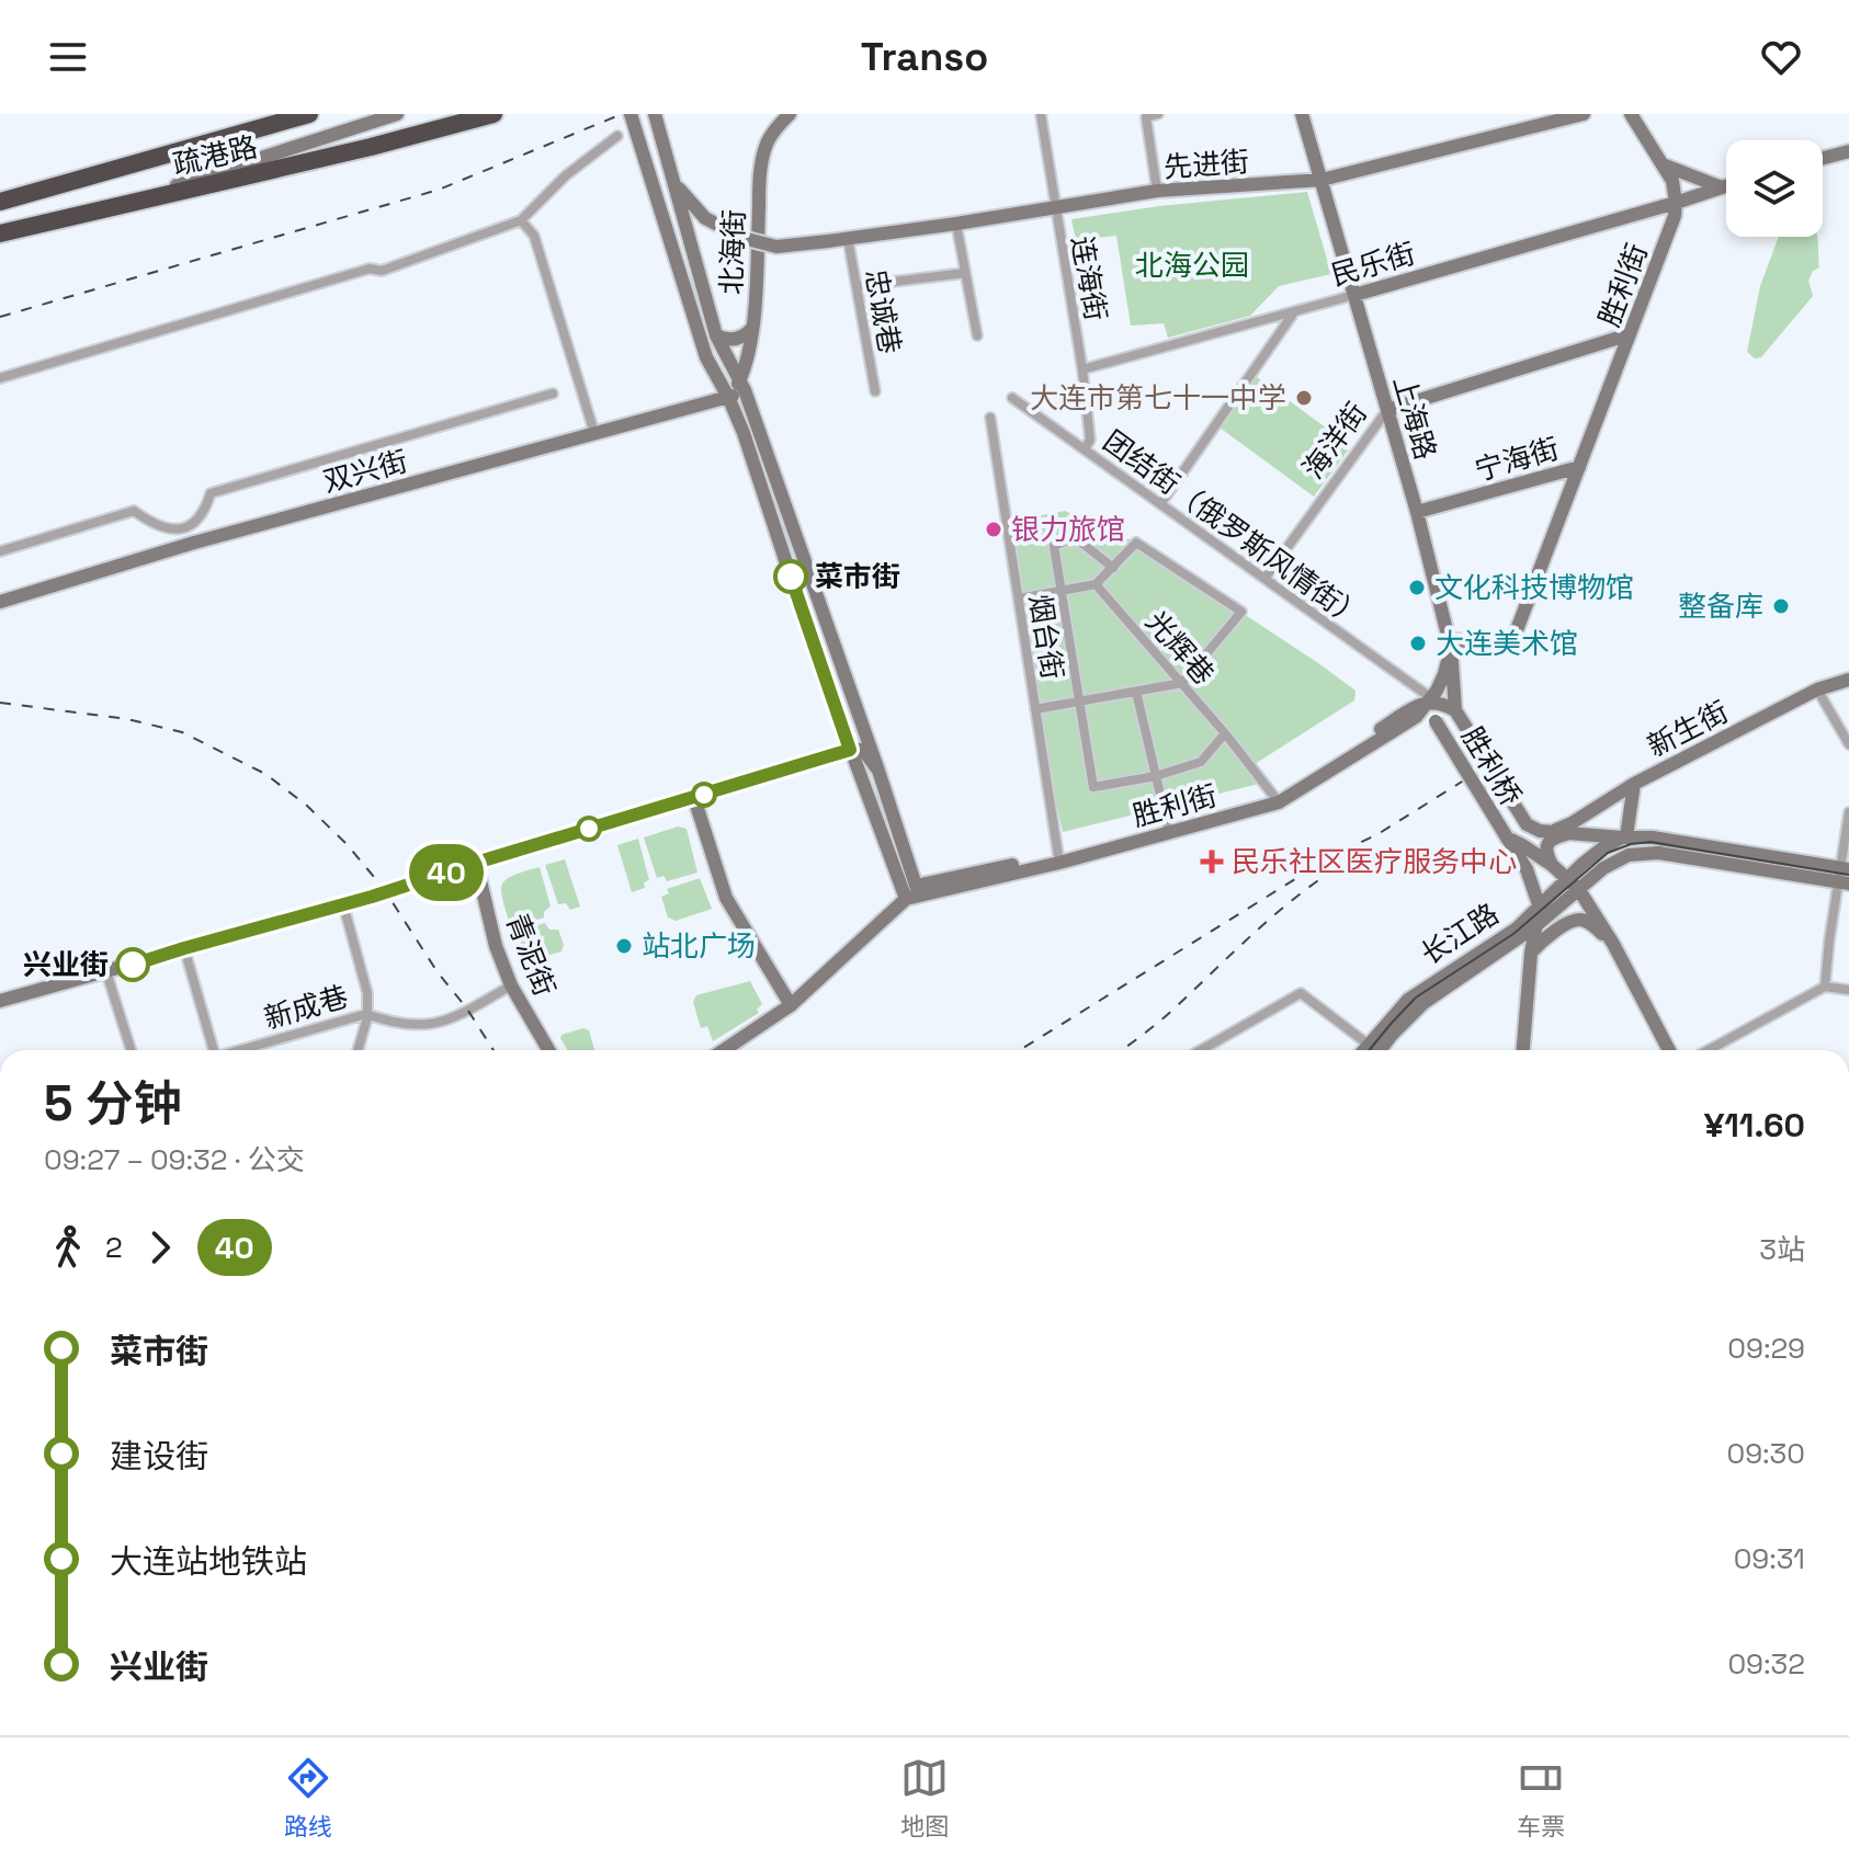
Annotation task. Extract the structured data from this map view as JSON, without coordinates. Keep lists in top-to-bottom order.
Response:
{
  "streets": {
    "highway": ["疏港路"],
    "main road": [
      "先进街",
      "北海街",
      "民乐街",
      "胜利街",
      "上海路",
      "海洋街",
      "宁海街",
      "双兴街",
      "新生街",
      "胜利桥",
      "长江路",
      "青泥街"
    ],
    "street": [
      "连海街",
      "忠诚巷",
      "团结街（俄罗斯风情街）",
      "烟台街",
      "光辉巷",
      "新成巷"
    ]
  },
  "crossings": [
    ["先进街", "连海街"],
    ["先进街", "忠诚巷"],
    ["先进街", "上海路"],
    ["北海街", "双兴街"],
    ["民乐街", "连海街"],
    ["民乐街", "胜利街"],
    ["民乐街", "上海路"],
    ["连海街", "团结街（俄罗斯风情街）"],
    ["胜利街", "上海路"],
    ["胜利街", "海洋街"],
    ["胜利街", "宁海街"],
    ["胜利街", "团结街（俄罗斯风情街）"],
    ["胜利街", "烟台街"],
    ["胜利街", "光辉巷"],
    ["胜利街", "胜利桥"],
    ["上海路", "海洋街"],
    ["上海路", "宁海街"],
    ["上海路", "胜利桥"],
    ["海洋街", "团结街（俄罗斯风情街）"],
    ["新生街", "胜利桥"],
    ["胜利桥", "长江路"],
    ["青泥街", "新成巷"]
  ],
  "parks": ["北海公园"],
  "places": {
    "other": [
      "大连市第七十一中学",
      "银力旅馆",
      "菜市街",
      "文化科技博物馆",
      "整备库",
      "大连美术馆",
      "站北广场",
      "兴业街"
    ],
    "health": ["民乐社区医疗服务中心"]
  },
  "lines": ["bus line 40"],
  "page": {
    "header": "Transo",
    "on_map": "40",
    "heading": ["5 分钟", "09:27 – 09:32 · 公交", "¥11.60"],
    "legs": ["2", "40", "3站"],
    "list": [
      {
        "name": "菜市街",
        "value": "09:29"
      },
      {
        "name": "建设街",
        "value": "09:30"
      },
      {
        "name": "大连站地铁站",
        "value": "09:31"
      },
      {
        "name": "兴业街",
        "value": "09:32"
      }
    ],
    "tabs": ["路线", "地图", "车票"]
  }
}
